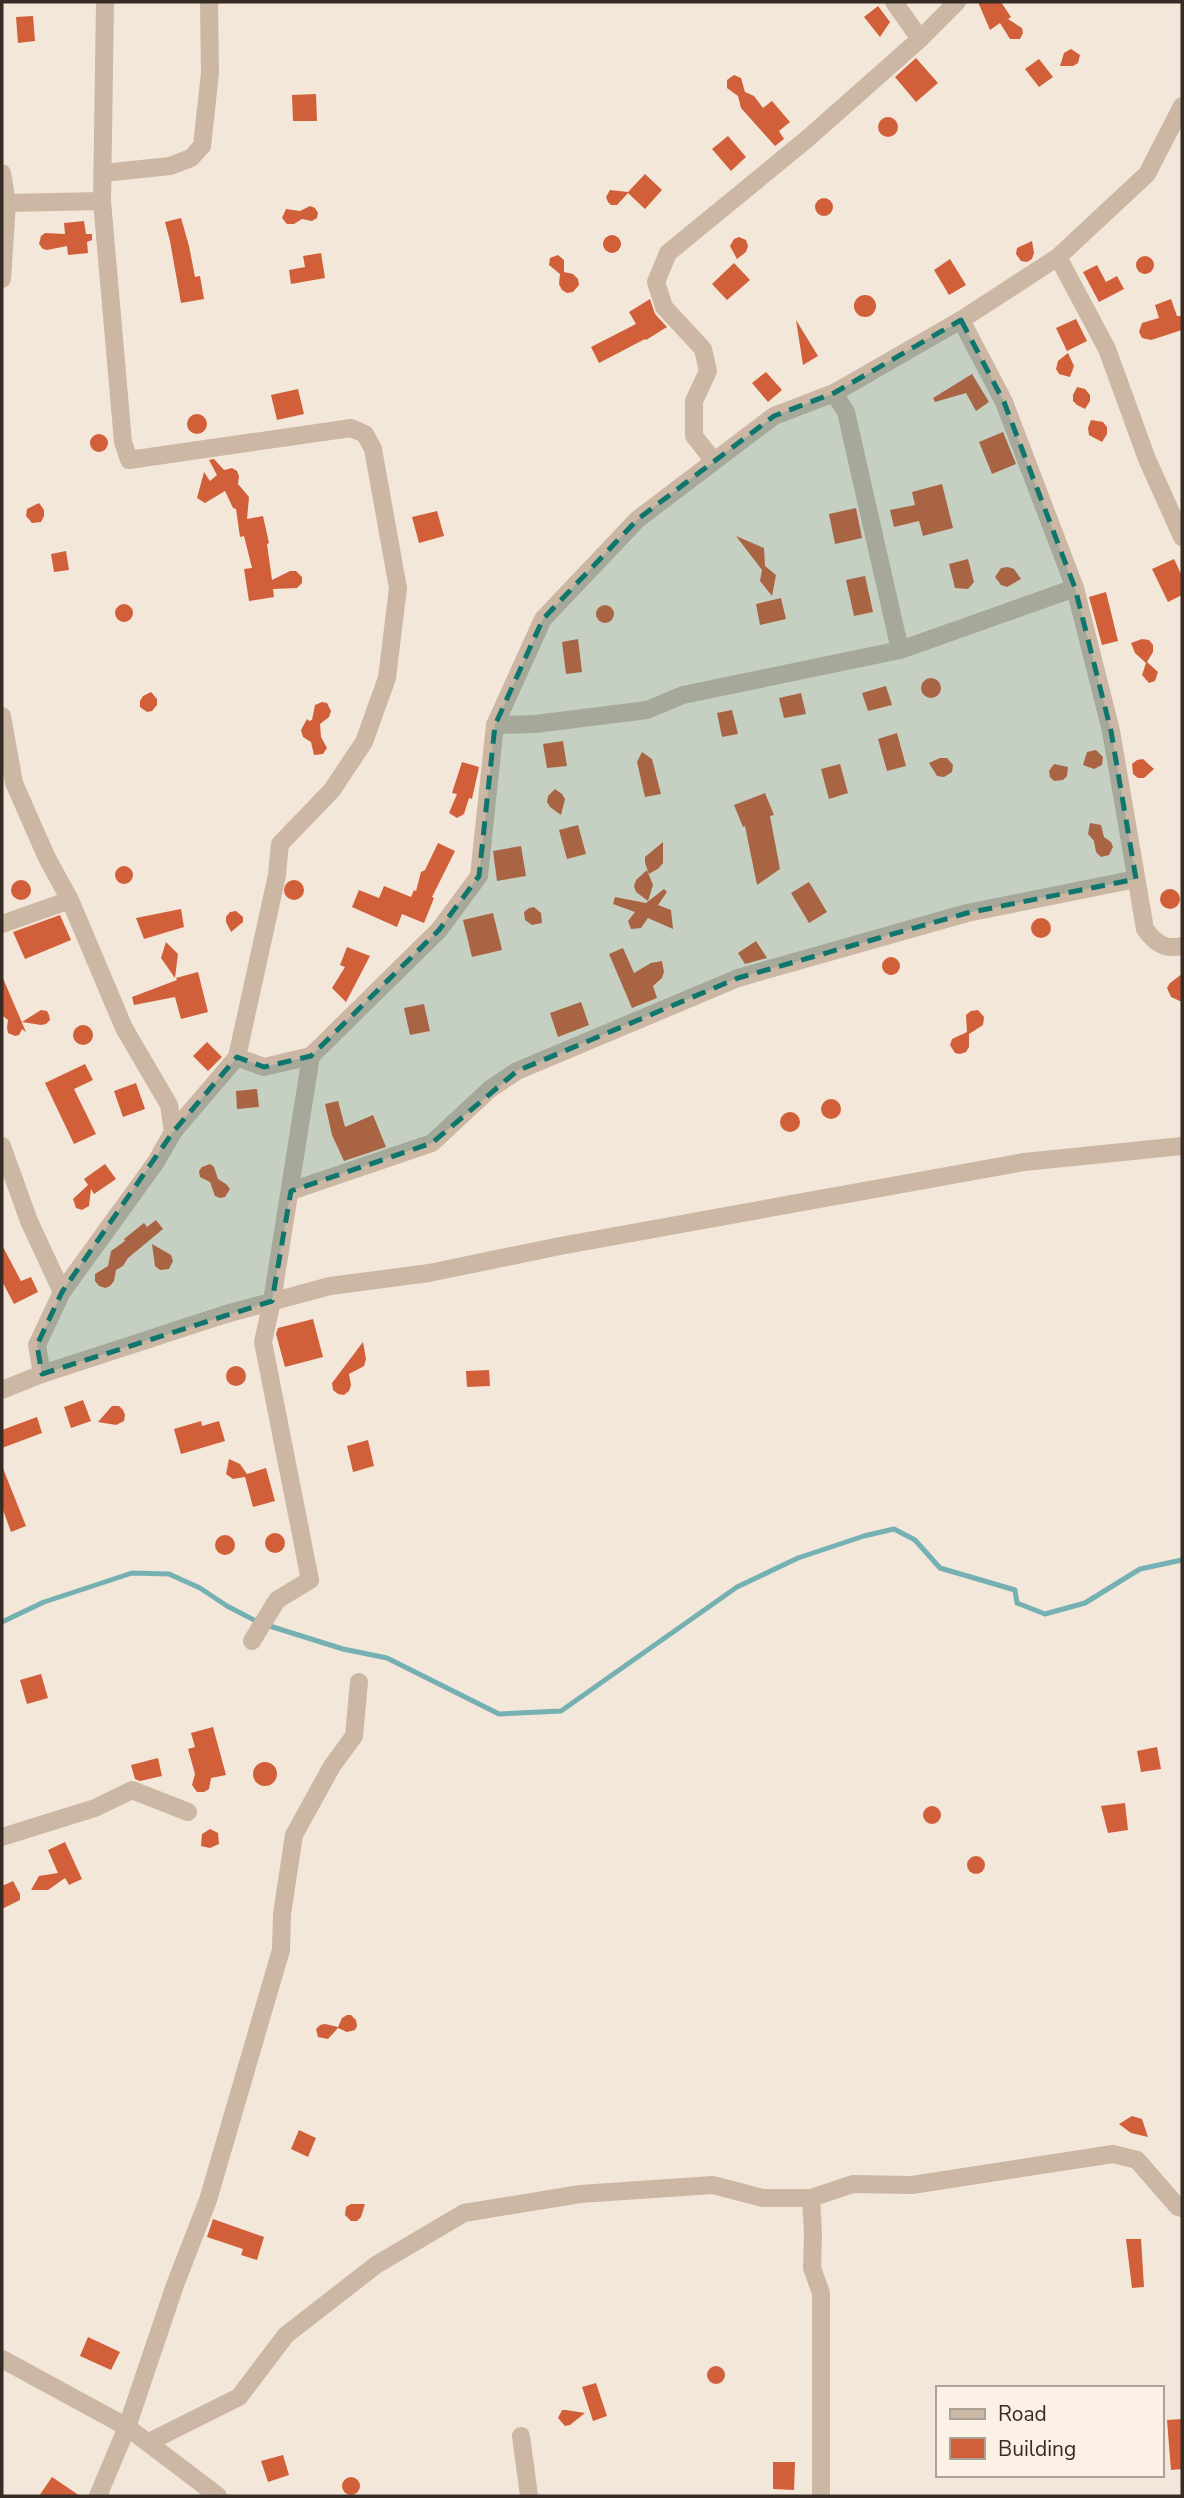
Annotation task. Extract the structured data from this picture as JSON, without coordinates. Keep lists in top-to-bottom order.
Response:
{
  "legend": ["Road", "Building"]
}
